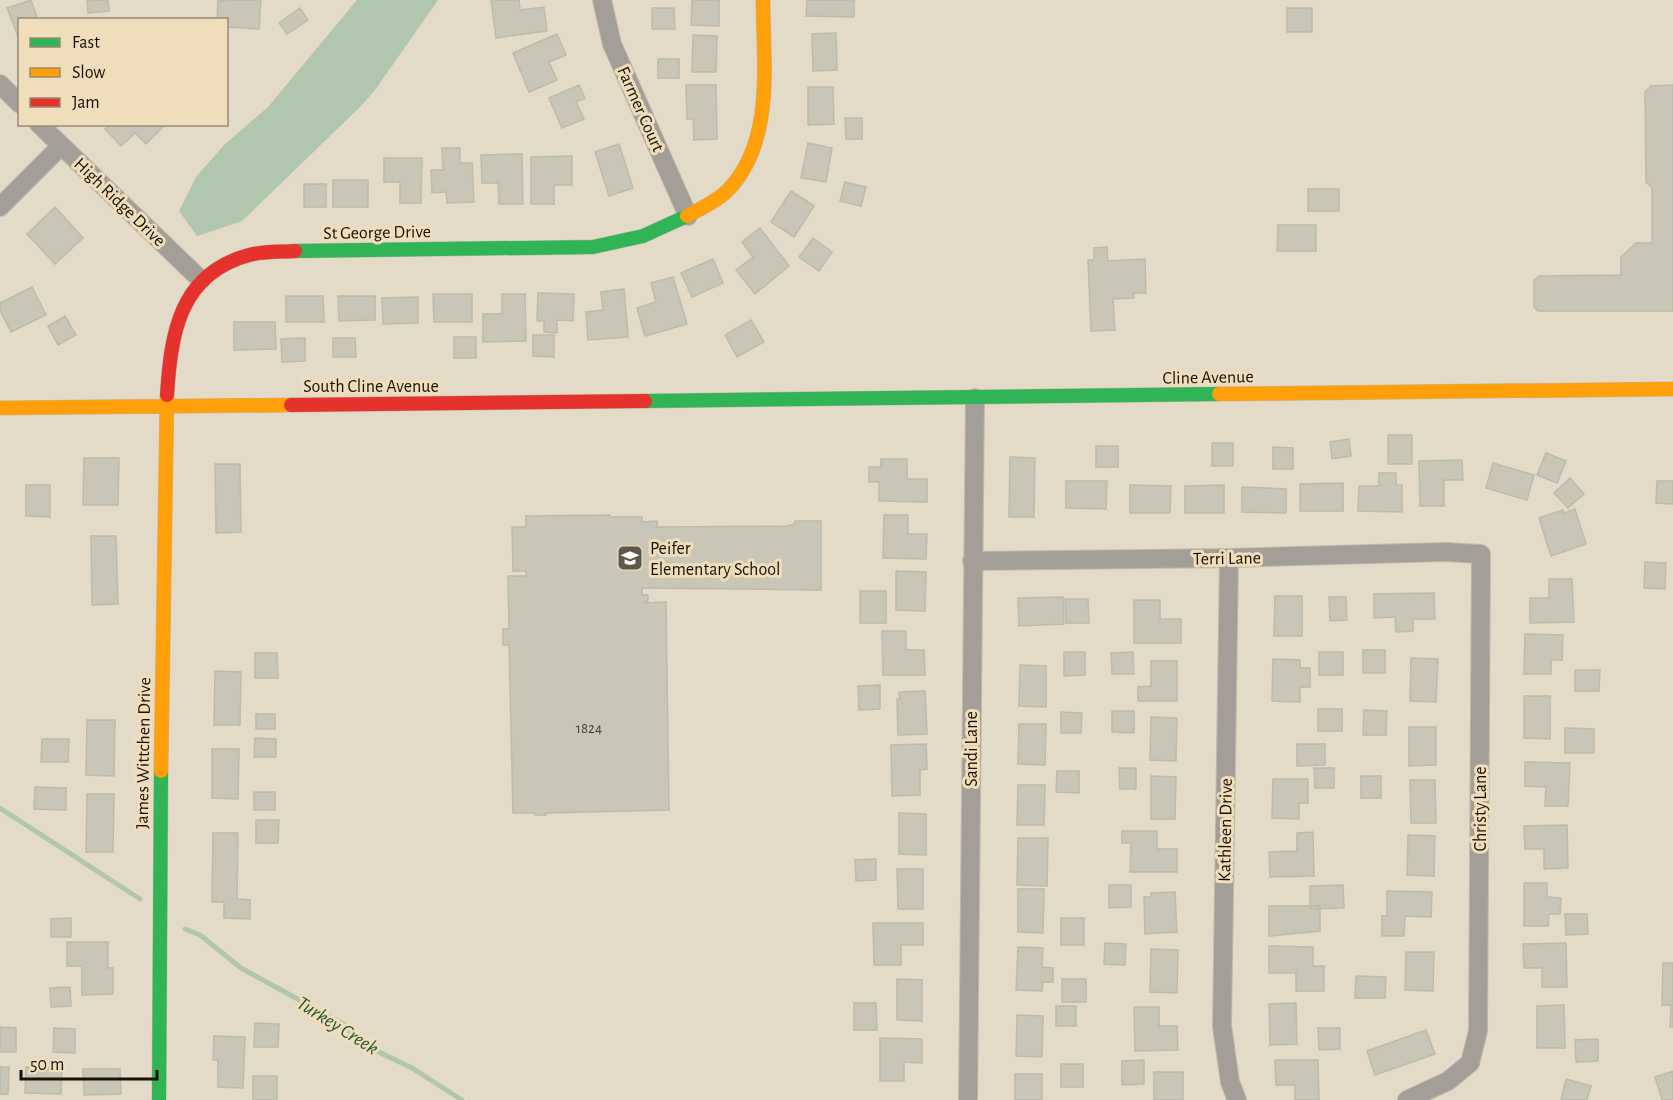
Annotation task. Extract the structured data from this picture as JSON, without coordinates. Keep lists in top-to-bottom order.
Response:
{
  "streets": {
    "street": [
      "Farmer Court",
      "High Ridge Drive",
      "St George Drive",
      "Cline Avenue",
      "South Cline Avenue",
      "Terri Lane",
      "Sandi Lane",
      "James Wittchen Drive",
      "Christy Lane",
      "Kathleen Drive"
    ]
  },
  "crossings": [
    ["Farmer Court", "St George Drive"],
    ["High Ridge Drive", "St George Drive"],
    ["St George Drive", "South Cline Avenue"],
    ["St George Drive", "James Wittchen Drive"],
    ["Cline Avenue", "South Cline Avenue"],
    ["Cline Avenue", "Sandi Lane"],
    ["South Cline Avenue", "James Wittchen Drive"],
    ["Terri Lane", "Sandi Lane"],
    ["Terri Lane", "Christy Lane"],
    ["Terri Lane", "Kathleen Drive"]
  ],
  "water": ["Turkey Creek"],
  "places": {
    "school or university": ["Peifer Elementary School"]
  },
  "house_numbers": ["1824"],
  "legend": ["Fast", "Slow", "Jam"],
  "scale_bar": "50 m"
}
